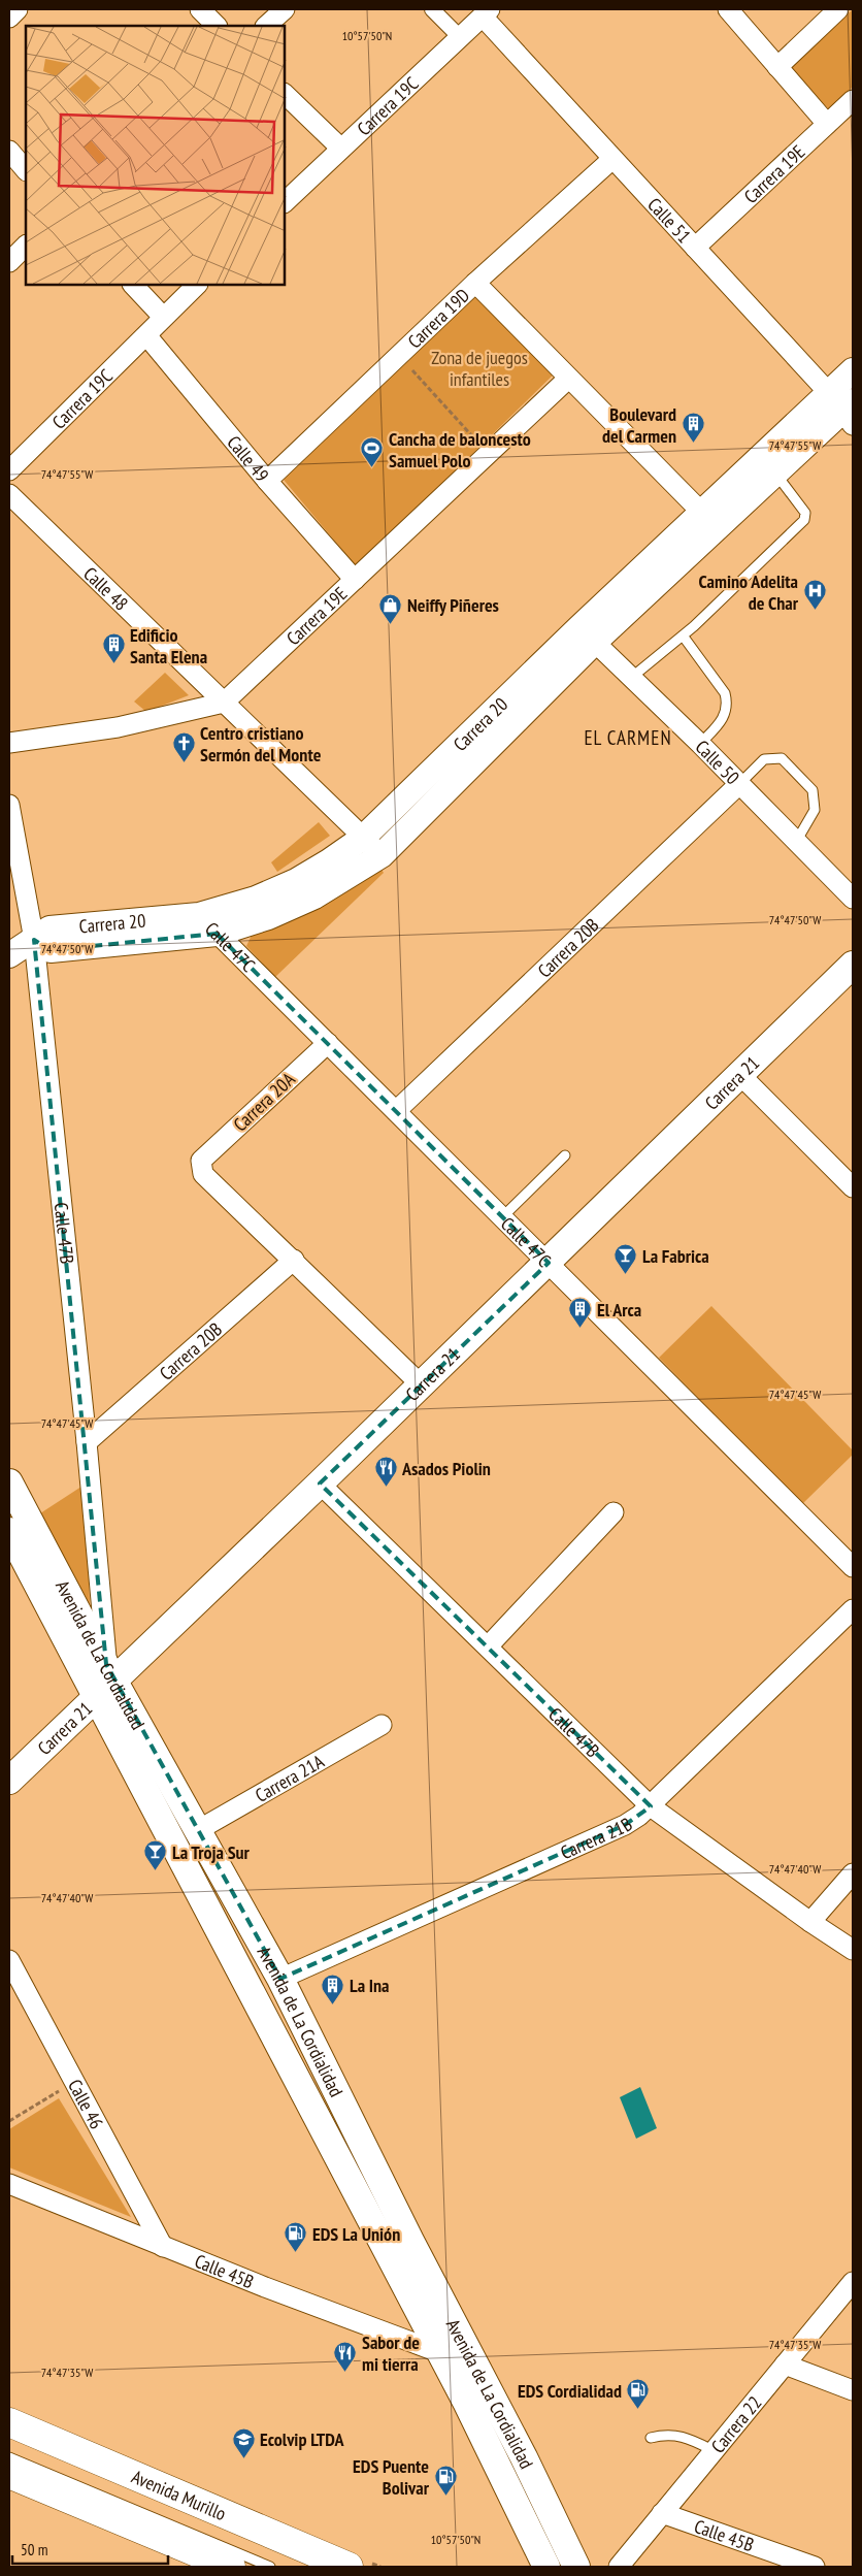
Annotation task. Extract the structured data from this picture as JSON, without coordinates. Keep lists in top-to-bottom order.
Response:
{
  "streets": {
    "main road": ["Carrera 21", "Avenida de La Cordialidad", "Avenida Murillo"],
    "street": [
      "Carrera 19C",
      "Carrera 19E",
      "Calle 51",
      "Carrera 19D",
      "Calle 49",
      "Calle 48",
      "Carrera 20",
      "Calle 50",
      "Calle 47C",
      "Carrera 20B",
      "Carrera 20A",
      "Calle 47B",
      "Carrera 21A",
      "Carrera 21B",
      "Calle 46",
      "Calle 45B",
      "Carrera 22"
    ]
  },
  "crossings": [
    ["Carrera 19C", "Calle 51"],
    ["Carrera 19C", "Calle 49"],
    ["Carrera 19E", "Calle 51"],
    ["Carrera 19E", "Calle 49"],
    ["Carrera 19E", "Calle 48"],
    ["Calle 51", "Carrera 19D"],
    ["Calle 51", "Carrera 20"],
    ["Carrera 19D", "Calle 49"],
    ["Calle 48", "Carrera 20"],
    ["Carrera 20", "Calle 50"],
    ["Carrera 20", "Calle 47C"],
    ["Carrera 20", "Calle 47B"],
    ["Calle 50", "Carrera 20B"],
    ["Calle 47C", "Carrera 20B"],
    ["Calle 47C", "Carrera 21"],
    ["Calle 47C", "Carrera 20A"],
    ["Carrera 20B", "Carrera 20A"],
    ["Carrera 20B", "Calle 47B"],
    ["Carrera 21", "Calle 47B"],
    ["Carrera 21", "Avenida de La Cordialidad"],
    ["Calle 47B", "Avenida de La Cordialidad"],
    ["Calle 47B", "Carrera 21B"],
    ["Avenida de La Cordialidad", "Carrera 21A"],
    ["Avenida de La Cordialidad", "Carrera 21B"],
    ["Avenida de La Cordialidad", "Calle 45B"],
    ["Calle 46", "Calle 45B"],
    ["Calle 45B", "Carrera 22"]
  ],
  "districts": ["EL CARMEN"],
  "parks": ["Zona de juegos infantiles"],
  "places": {
    "building": [
      "Boulevard del Carmen",
      "Edificio Santa Elena",
      "El Arca",
      "La Ina"
    ],
    "sports": ["Cancha de baloncesto Samuel Polo"],
    "hospital": ["Camino Adelita de Char"],
    "shop": ["Neiffy Piñeres"],
    "church": ["Centro cristiano Sermón del Monte"],
    "bar": ["La Fabrica", "La Troja Sur"],
    "restaurant": ["Asados Piolin", "Sabor de mi tierra"],
    "fuel station": ["EDS La Unión", "EDS Cordialidad", "EDS Puente Bolivar"],
    "school or university": ["Ecolvip LTDA"]
  },
  "scale_bar": "50 m",
  "coordinates": [
    "10°57'50\"N",
    "74°47'55\"W",
    "74°47'50\"W",
    "74°47'45\"W",
    "74°47'40\"W",
    "74°47'35\"W"
  ]
}
